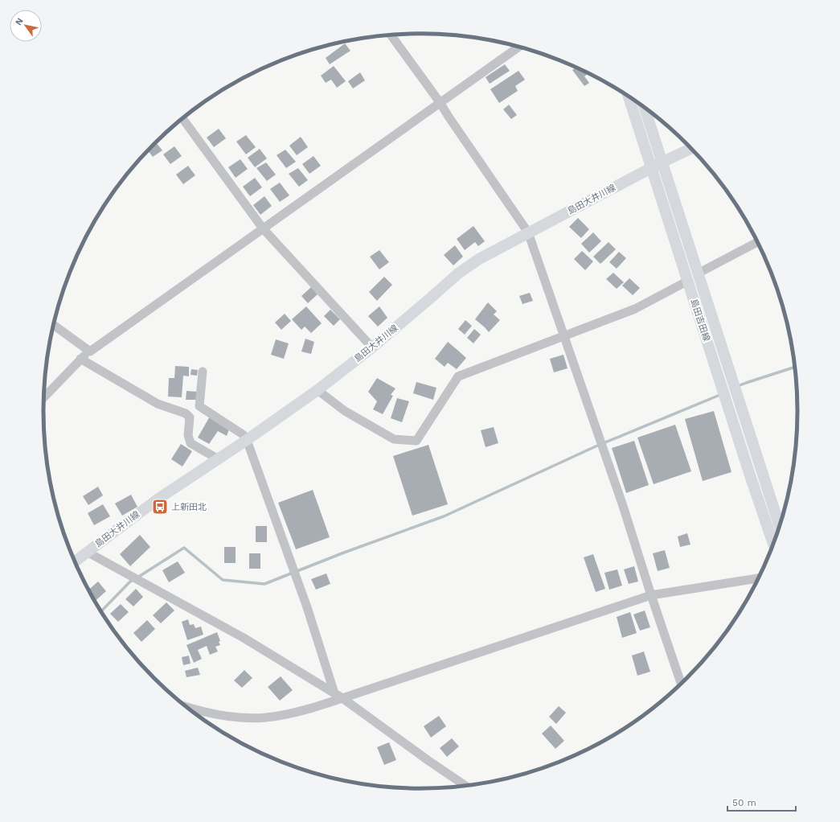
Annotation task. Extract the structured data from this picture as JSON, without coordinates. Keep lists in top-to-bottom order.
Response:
{
  "streets": {
    "main road": ["島田大井川線", "島田吉田線"]
  },
  "crossings": [
    ["島田大井川線", "島田吉田線"]
  ],
  "places": {
    "bus stop": ["上新田北"]
  },
  "scale_bar": "50 m",
  "north": "top left"
}
